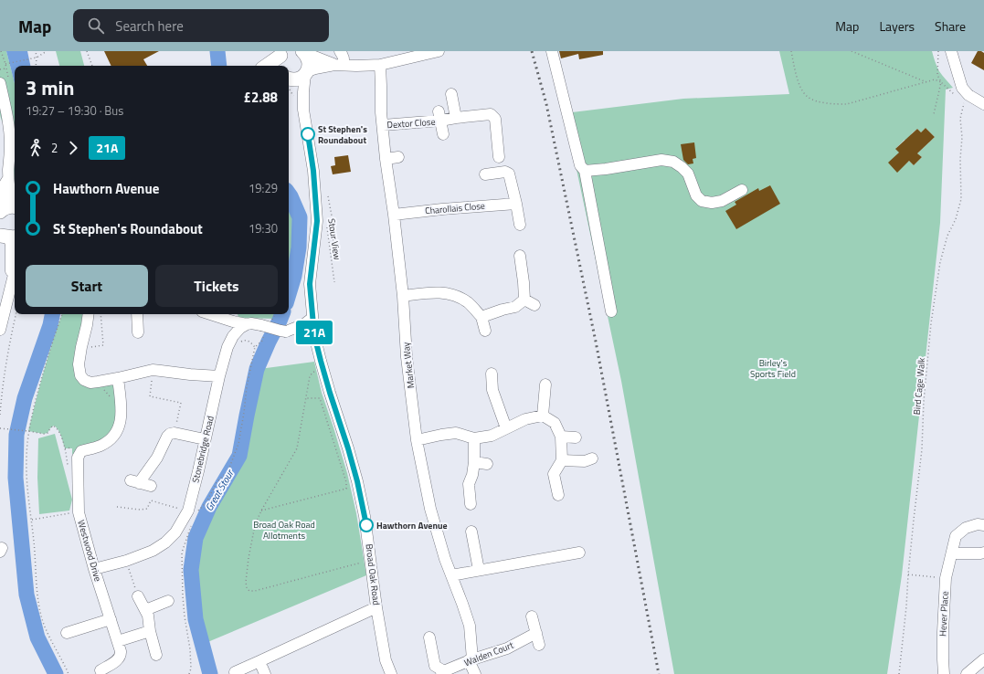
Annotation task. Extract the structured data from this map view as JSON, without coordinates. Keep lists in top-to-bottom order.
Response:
{
  "streets": {
    "street": [
      "Dextor Close",
      "Charollais Close",
      "Market Way",
      "Stonebridge Road",
      "Westwood Drive",
      "Broad Oak Road",
      "Hever Place",
      "Walden Court"
    ],
    "path": ["Stour View", "Bird Cage Walk"]
  },
  "crossings": [
    ["Dextor Close", "Market Way"],
    ["Charollais Close", "Market Way"],
    ["Market Way", "Walden Court"],
    ["Stonebridge Road", "Westwood Drive"]
  ],
  "water": ["Great Stour"],
  "parks": ["Birley's Sports Field", "Broad Oak Road Allotments"],
  "places": ["St Stephen's Roundabout", "Hawthorn Avenue"],
  "lines": ["bus line 21A"],
  "page": {
    "header": "Map",
    "search": "Search here",
    "nav": ["Map", "Layers", "Share"],
    "on_map": "21A",
    "heading": ["3 min", "19:27 – 19:30 · Bus", "£2.88"],
    "legs": ["2", "21A"],
    "list": [
      {
        "name": "Hawthorn Avenue",
        "value": "19:29"
      },
      {
        "name": "St Stephen's Roundabout",
        "value": "19:30"
      }
    ],
    "buttons": ["Start", "Tickets"]
  }
}
